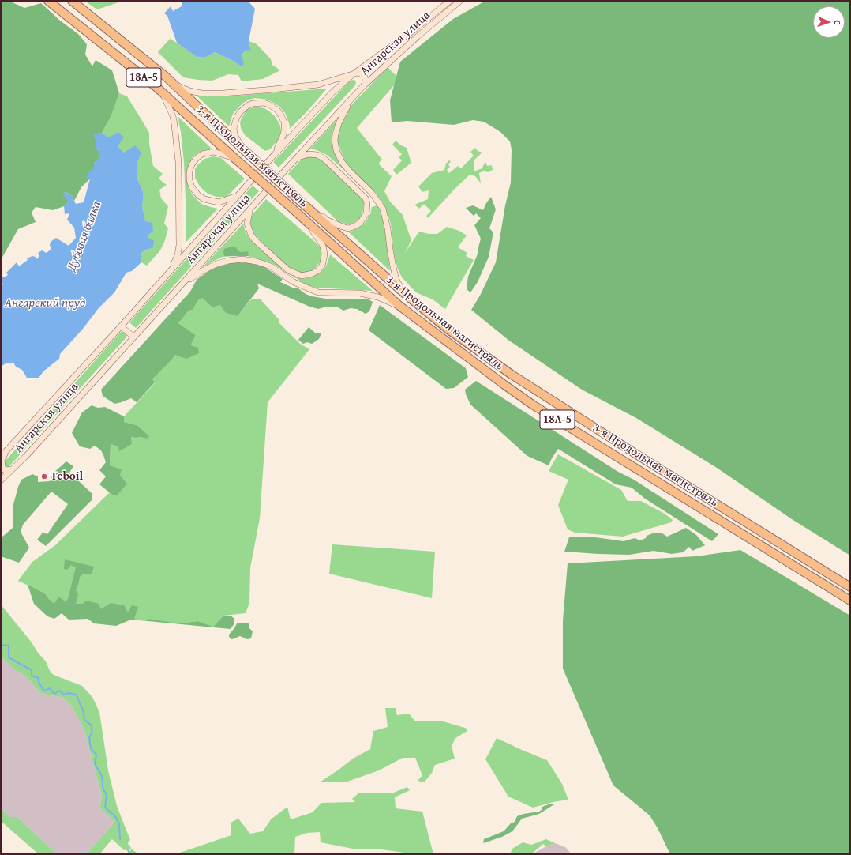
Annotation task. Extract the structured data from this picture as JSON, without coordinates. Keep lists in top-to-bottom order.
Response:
{
  "streets": {
    "highway": ["18А-5", "3-я Продольная магистраль"],
    "main road": ["Ангарская улица"]
  },
  "water": ["Дубовая балка", "Ангарский пруд"],
  "places": ["Teboil"],
  "north": "right"
}
